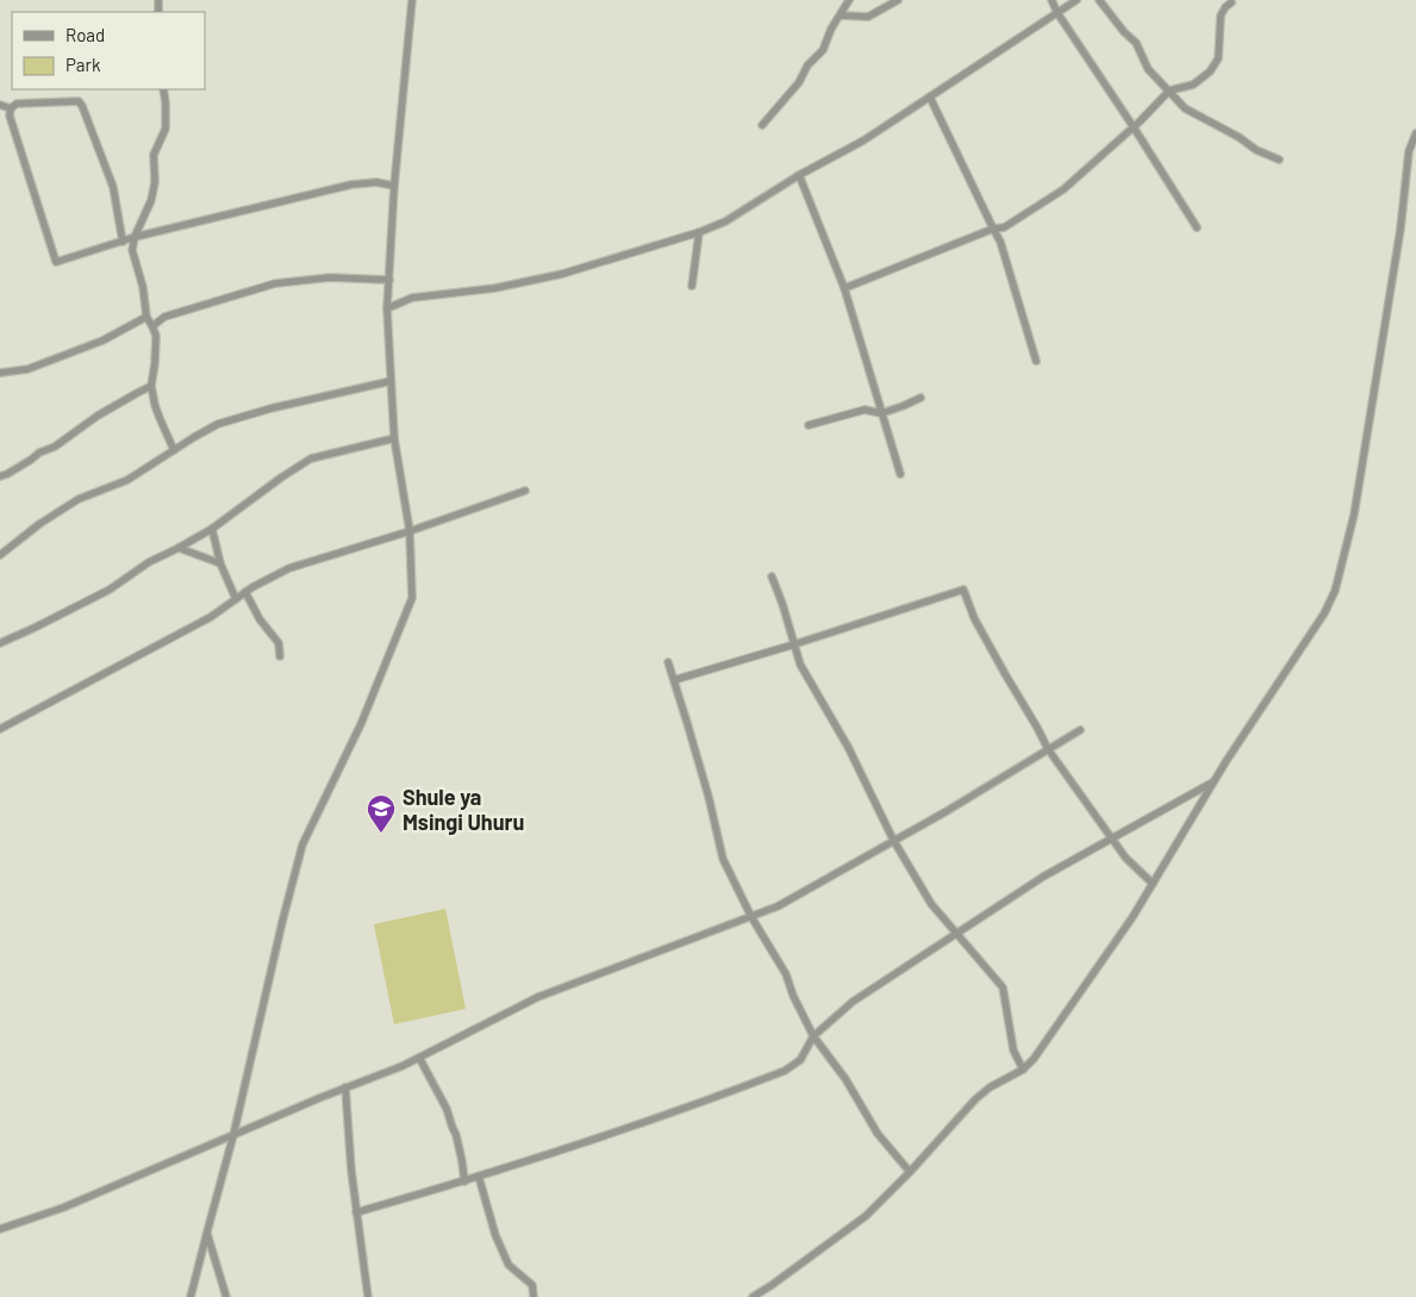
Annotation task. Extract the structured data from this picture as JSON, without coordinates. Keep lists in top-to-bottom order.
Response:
{
  "places": {
    "school or university": ["Shule ya Msingi Uhuru"]
  },
  "legend": ["Road", "Park"]
}
